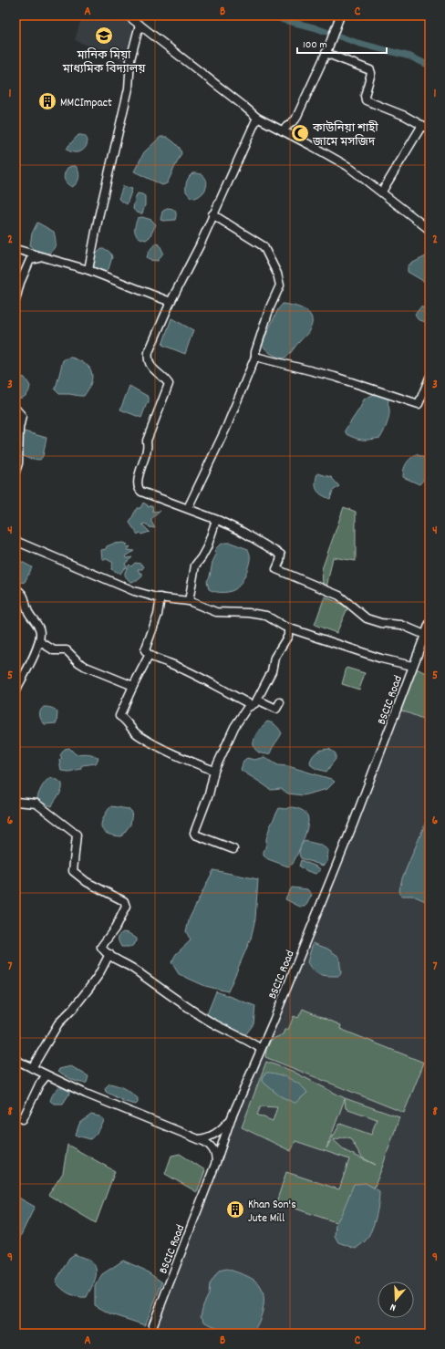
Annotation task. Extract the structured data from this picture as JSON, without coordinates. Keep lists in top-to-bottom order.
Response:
{
  "streets": {
    "street": ["BSCIC Road"]
  },
  "places": {
    "school or university": ["মানিক মিয়া মাধ্যমিক বিদ্যালয়"],
    "building": ["MMCImpact", "Khan Son's Jute Mill"],
    "mosque": ["কাউনিয়া শাহী জামে মসজিদ"]
  },
  "scale_bar": "100 m",
  "north": "bottom",
  "grid": {
    "columns": ["A", "B", "C"],
    "rows": [
      "1",
      "2",
      "3",
      "4",
      "5",
      "6",
      "7",
      "8",
      "9"
    ]
  }
}
